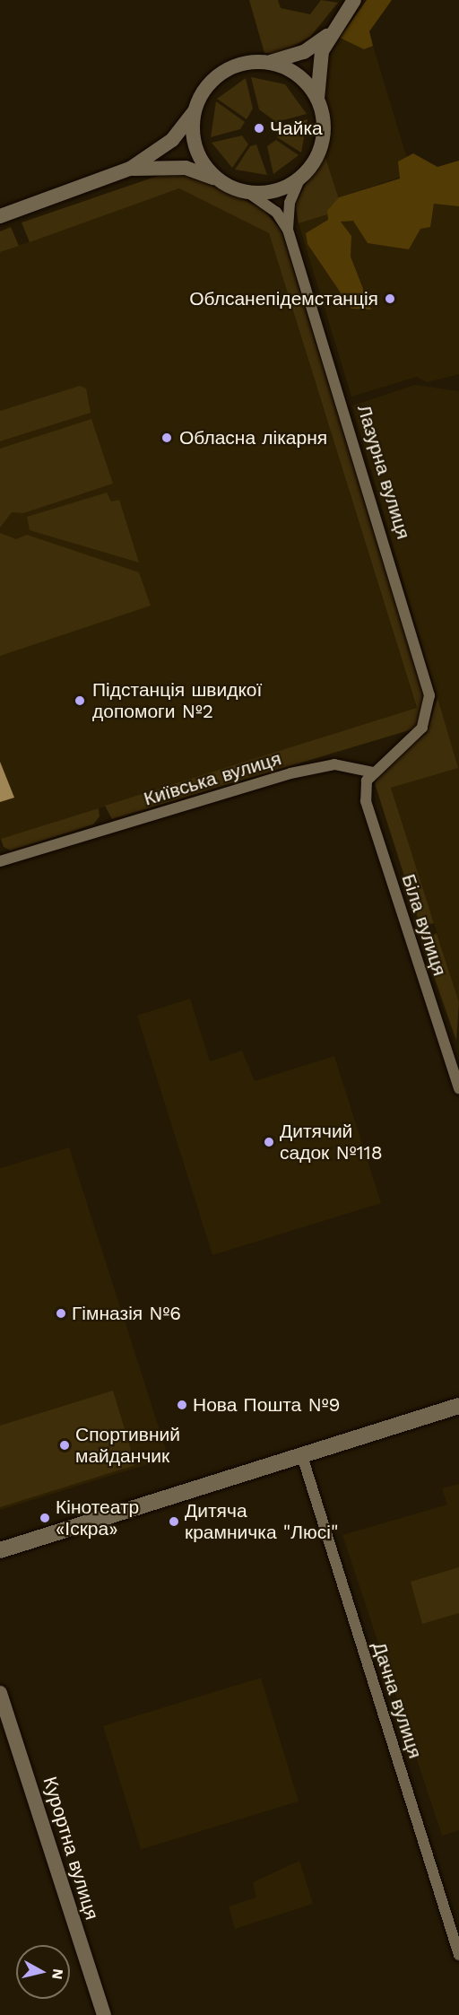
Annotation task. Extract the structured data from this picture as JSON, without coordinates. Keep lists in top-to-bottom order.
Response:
{
  "streets": {
    "street": [
      "Лазурна вулиця",
      "Київська вулиця",
      "Біла вулиця",
      "Дачна вулиця",
      "Курортна вулиця"
    ]
  },
  "crossings": [
    ["Лазурна вулиця", "Київська вулиця"],
    ["Лазурна вулиця", "Біла вулиця"],
    ["Київська вулиця", "Біла вулиця"]
  ],
  "places": [
    "Чайка",
    "Облсанепідемстанція",
    "Обласна лікарня",
    "Підстанція швидкої допомоги №2",
    "Дитячий садок №118",
    "Гімназія №6",
    "Нова Пошта №9",
    "Спортивний майданчик",
    "Кінотеатр «Іскра»",
    "Дитяча крамничка \"Люсі\""
  ],
  "north": "right"
}
